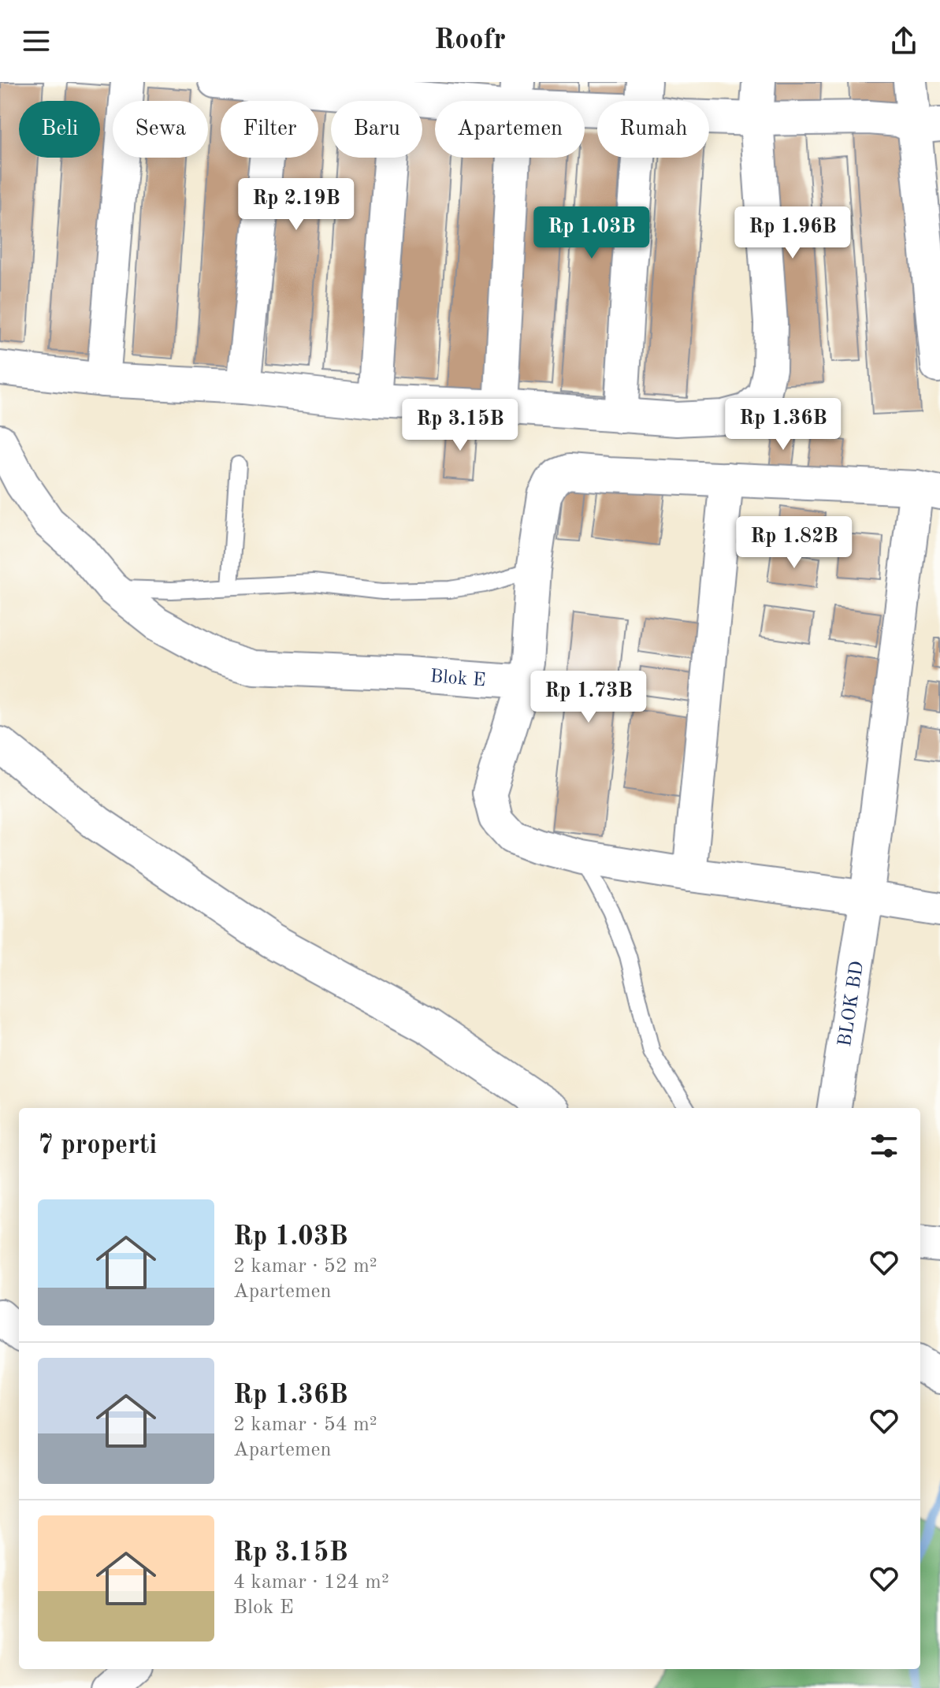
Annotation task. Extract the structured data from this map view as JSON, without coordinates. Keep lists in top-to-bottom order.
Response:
{
  "streets": {
    "street": ["Blok E", "BLOK BD"]
  },
  "page": {
    "header": "Roofr",
    "chip": [
      "Beli",
      "Sewa",
      "Filter",
      "Baru",
      "Apartemen",
      "Rumah"
    ],
    "price": [
      "Rp 2.19B",
      "Rp 1.03B",
      "Rp 1.96B",
      "Rp 1.36B",
      "Rp 3.15B",
      "Rp 1.82B",
      "Rp 1.73B"
    ],
    "heading": "7 properti",
    "list": [
      {
        "name": "Rp 1.03B",
        "note": "2 kamar · 52 m² · Apartemen"
      },
      {
        "name": "Rp 1.36B",
        "note": "2 kamar · 54 m² · Apartemen"
      },
      {
        "name": "Rp 3.15B",
        "note": "4 kamar · 124 m² · Blok E"
      }
    ]
  }
}
